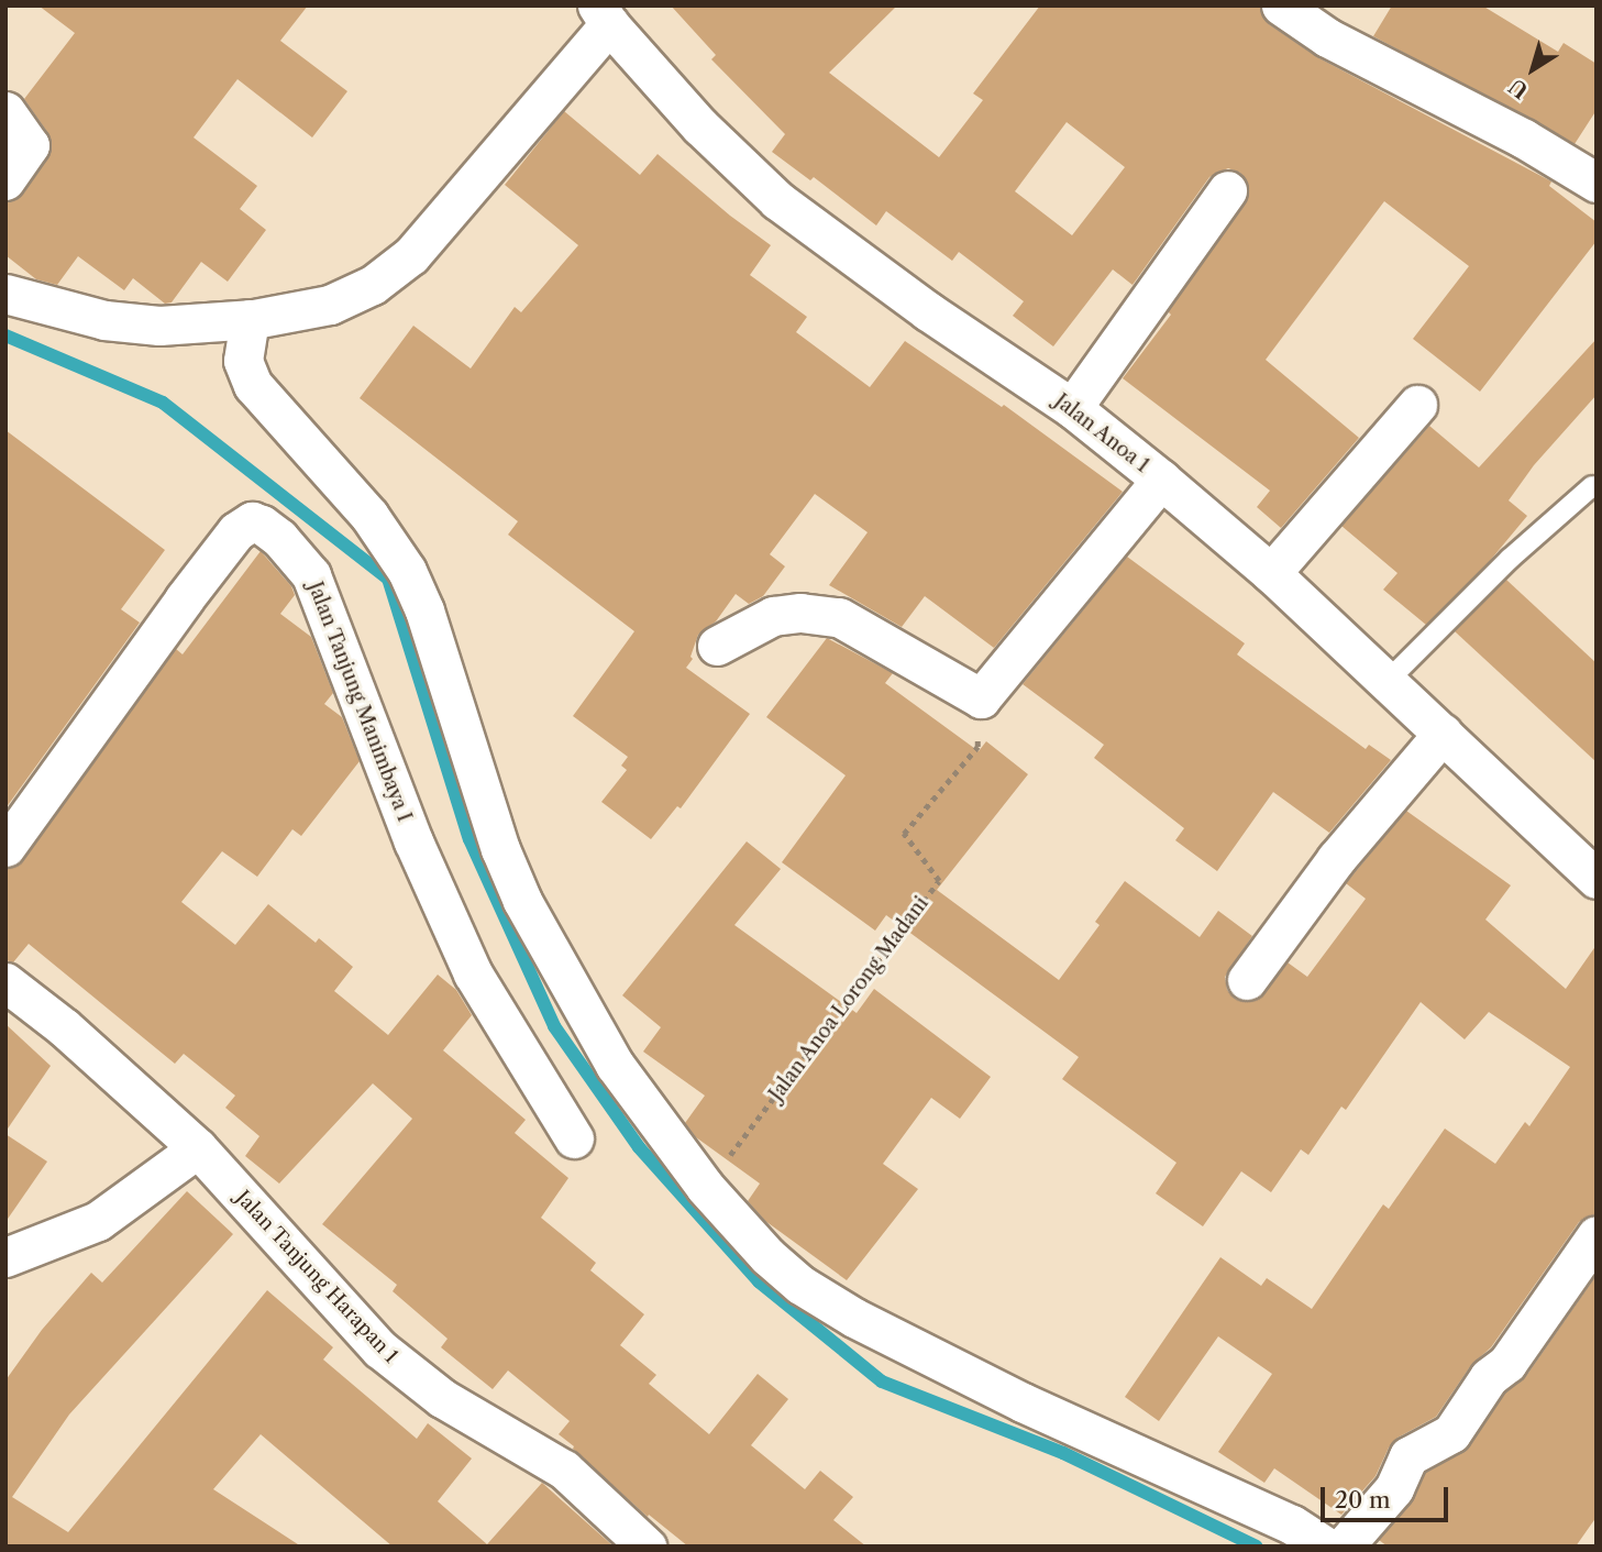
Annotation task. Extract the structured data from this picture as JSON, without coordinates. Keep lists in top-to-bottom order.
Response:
{
  "streets": {
    "street": ["Jalan Anoa 1", "Jalan Tanjung Manimbaya I", "Jalan Tanjung Harapan 1"],
    "path": ["Jalan Anoa Lorong Madani"]
  },
  "scale_bar": "20 m",
  "north": "bottom left"
}
